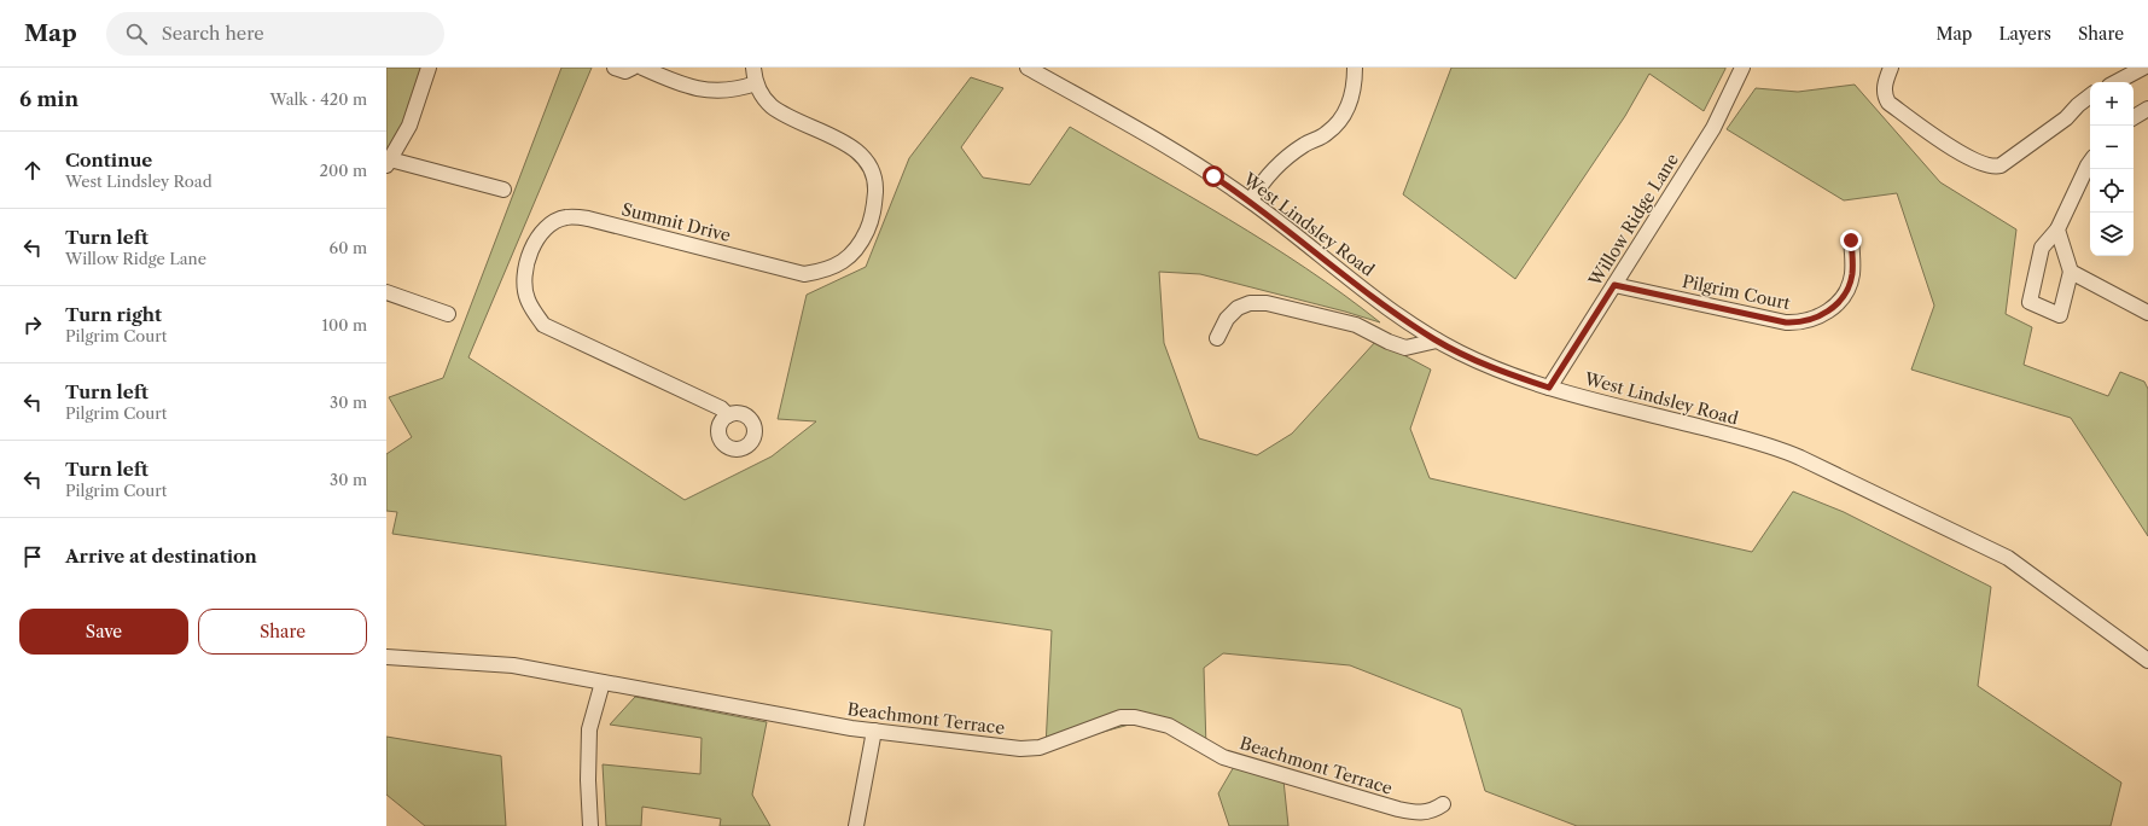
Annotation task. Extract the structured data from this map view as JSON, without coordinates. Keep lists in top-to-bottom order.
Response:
{
  "streets": {
    "street": [
      "Willow Ridge Lane",
      "Summit Drive",
      "West Lindsley Road",
      "Pilgrim Court",
      "Beachmont Terrace"
    ]
  },
  "crossings": [
    ["Willow Ridge Lane", "West Lindsley Road"],
    ["Willow Ridge Lane", "Pilgrim Court"]
  ],
  "page": {
    "header": "Map",
    "search": "Search here",
    "nav": ["Map", "Layers", "Share"],
    "heading": ["6 min", "Walk · 420 m"],
    "map_buttons": ["+", "−"],
    "list": [
      ["Continue", "West Lindsley Road", "200 m"],
      ["Turn left", "Willow Ridge Lane", "60 m"],
      ["Turn right", "Pilgrim Court", "100 m"],
      ["Turn left", "Pilgrim Court", "30 m"],
      ["Turn left", "Pilgrim Court", "30 m"],
      "Arrive at destination"
    ],
    "buttons": ["Save", "Share"]
  }
}
